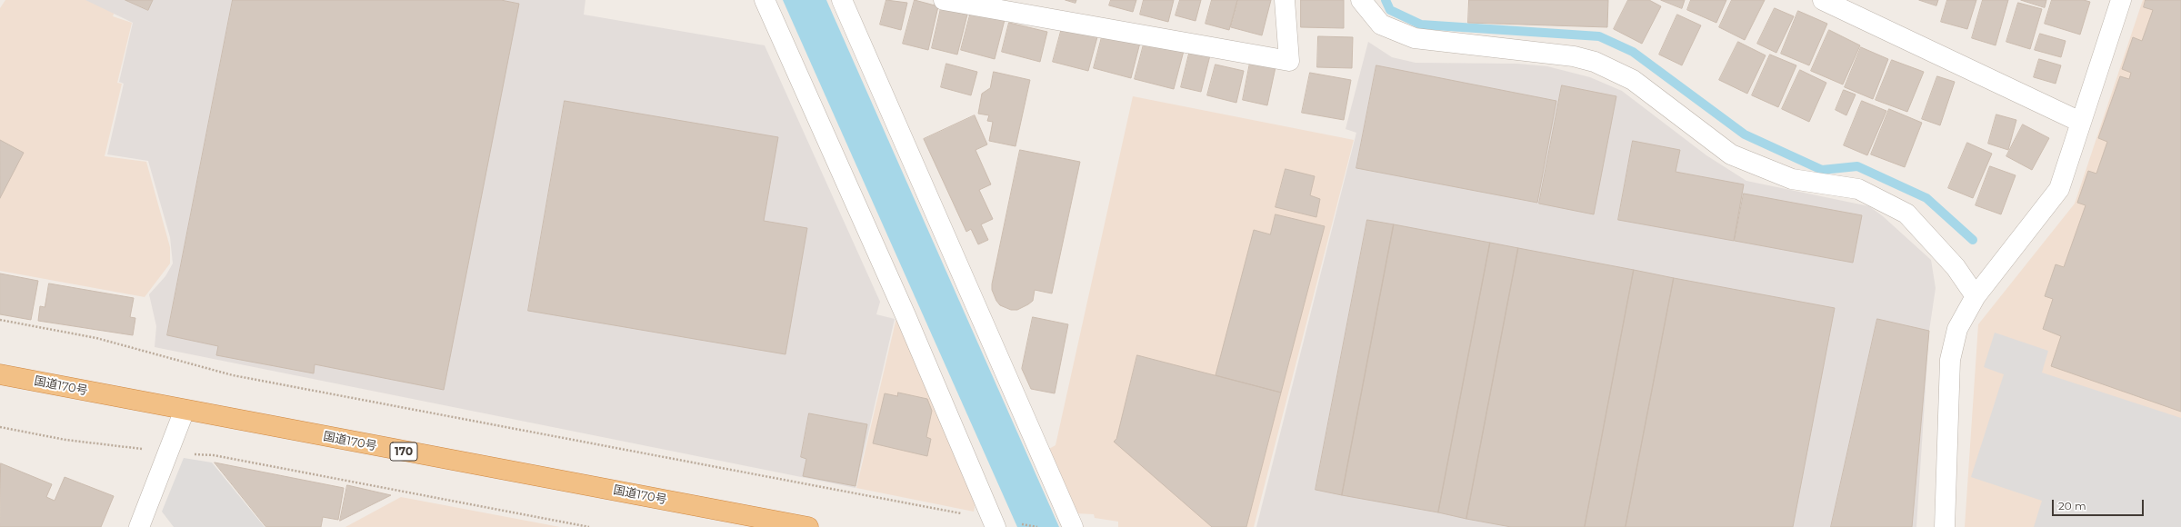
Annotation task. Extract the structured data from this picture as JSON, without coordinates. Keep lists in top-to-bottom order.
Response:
{
  "streets": {
    "highway": ["国道170号", "170"]
  },
  "scale_bar": "20 m"
}
